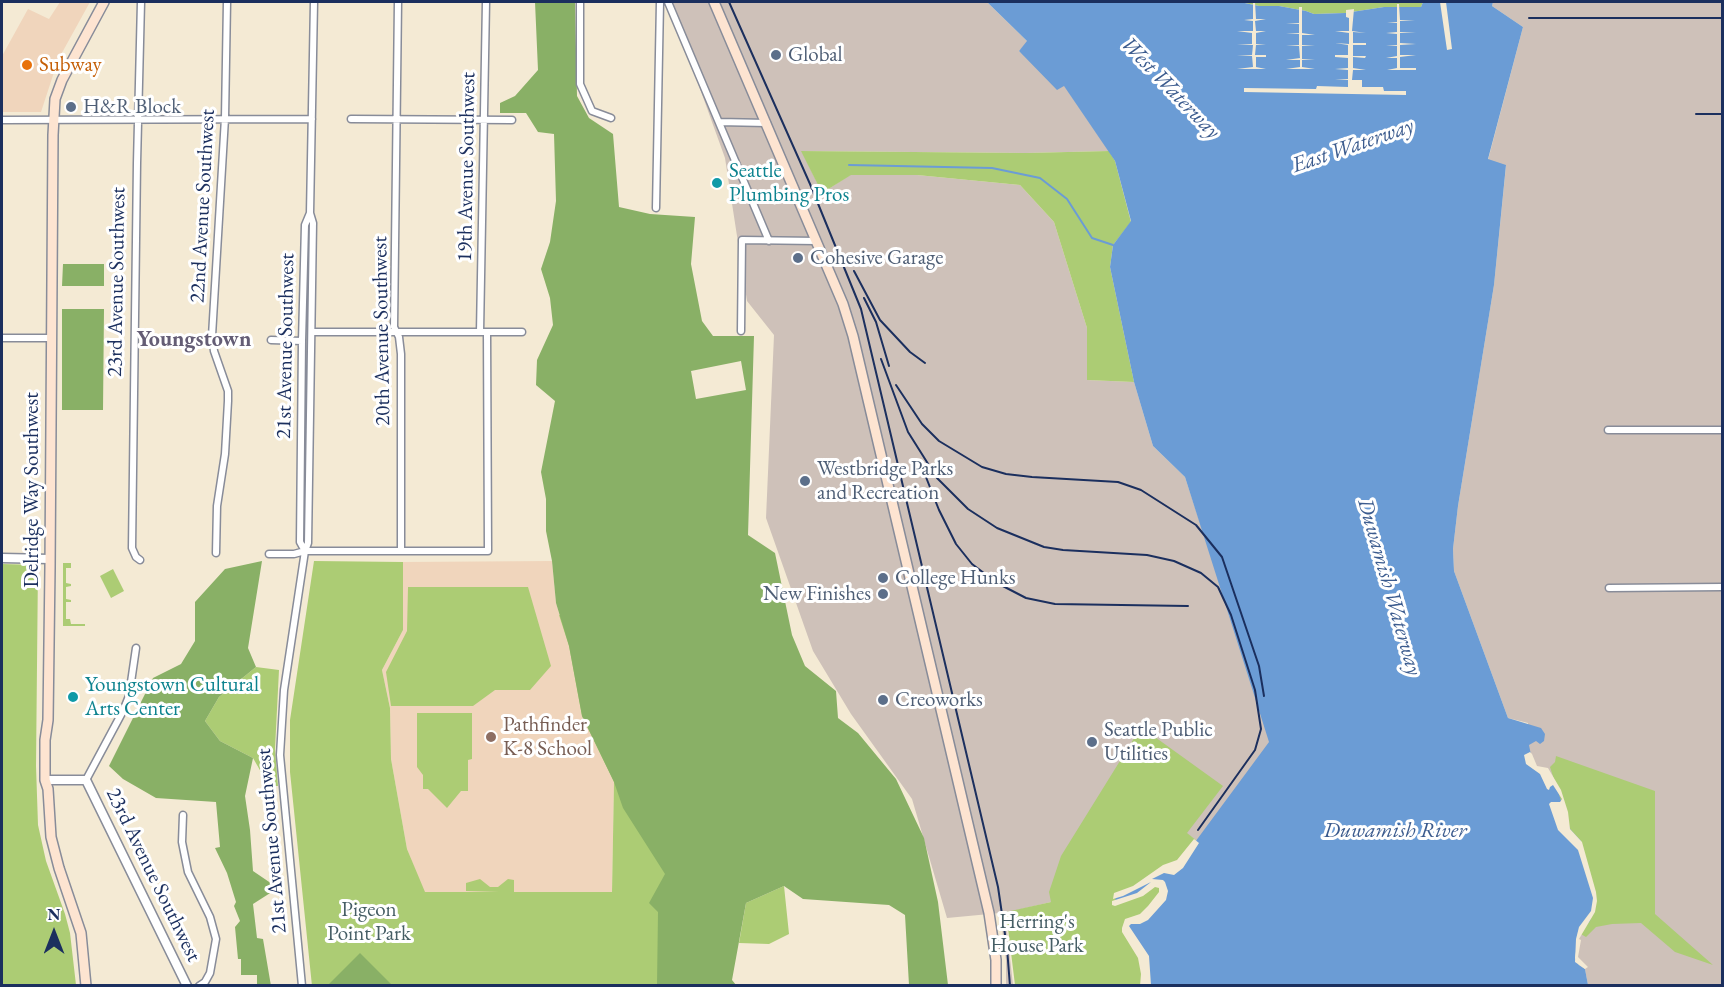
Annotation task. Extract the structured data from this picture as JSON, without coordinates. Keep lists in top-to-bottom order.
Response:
{
  "streets": {
    "main road": ["Delridge Way Southwest"],
    "street": [
      "19th Avenue Southwest",
      "22nd Avenue Southwest",
      "23rd Avenue Southwest",
      "20th Avenue Southwest",
      "21st Avenue Southwest"
    ]
  },
  "crossings": [
    ["19th Avenue Southwest", "20th Avenue Southwest"]
  ],
  "districts": ["Youngstown"],
  "water": [
    "West Waterway",
    "East Waterway",
    "Duwamish Waterway",
    "Duwamish River"
  ],
  "parks": ["Pigeon Point Park", "Herring's House Park"],
  "places": [
    "Global",
    "Subway",
    "H&R Block",
    "Seattle Plumbing Pros",
    "Cohesive Garage",
    "Westbridge Parks and Recreation",
    "College Hunks",
    "New Finishes",
    "Youngstown Cultural Arts Center",
    "Creoworks",
    "Pathfinder K-8 School",
    "Seattle Public Utilities"
  ],
  "north": "top"
}
